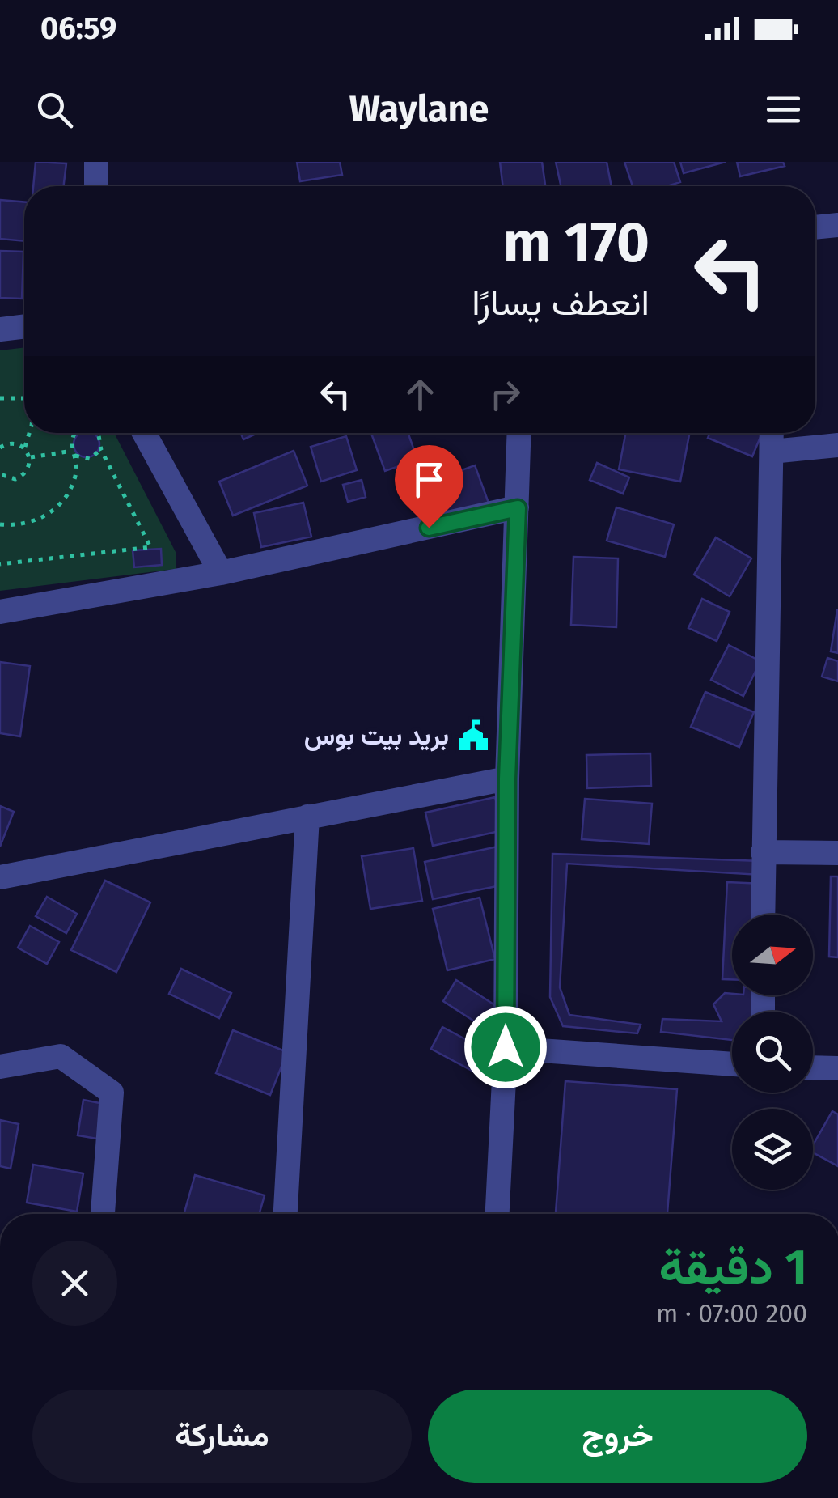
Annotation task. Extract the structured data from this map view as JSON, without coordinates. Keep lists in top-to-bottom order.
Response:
{
  "places": {
    "public building": ["بريد بيت بوس"]
  },
  "north": "right",
  "page": {
    "status": "06:59",
    "header": "Waylane",
    "turn": ["170 m", "انعطف يسارًا"],
    "heading": ["1 دقيقة", "200 m · 07:00"],
    "buttons": ["خروج", "مشاركة"]
  }
}
